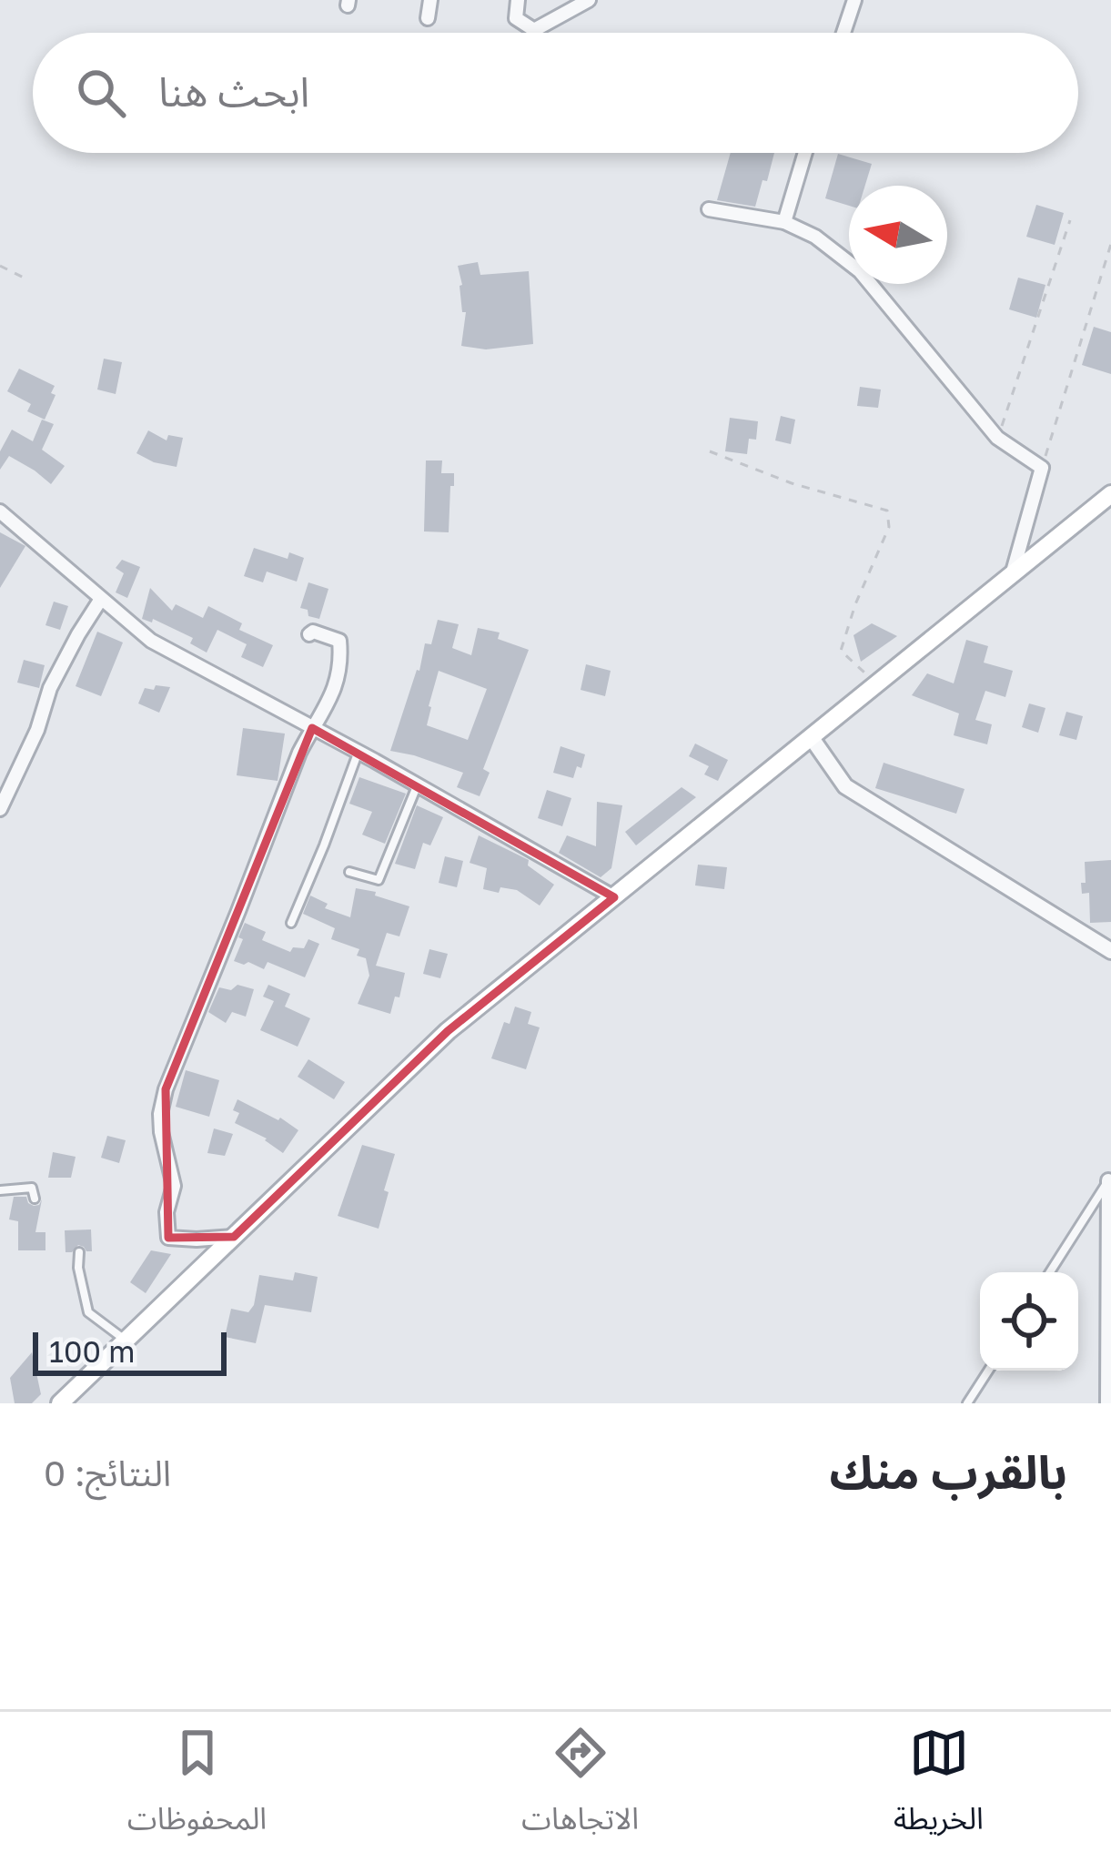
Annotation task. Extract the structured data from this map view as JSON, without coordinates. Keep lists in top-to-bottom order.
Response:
{
  "scale_bar": "100 m",
  "north": "left",
  "page": {
    "search": "ابحث هنا",
    "scale": "100 m",
    "heading": ["بالقرب منك", "النتائج: 0"],
    "nav": ["الخريطة", "الاتجاهات", "المحفوظات"]
  }
}
